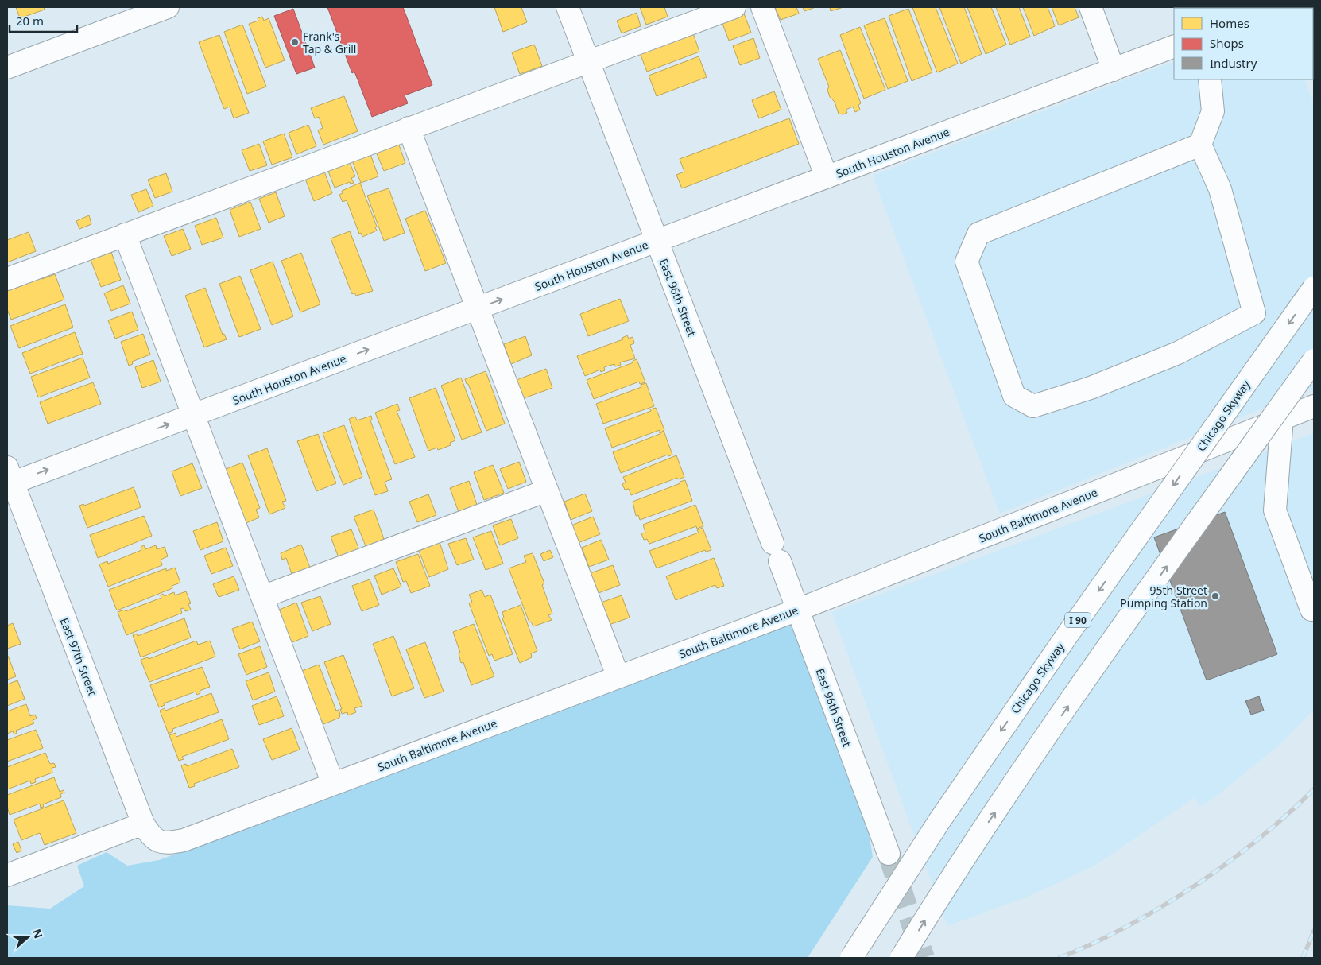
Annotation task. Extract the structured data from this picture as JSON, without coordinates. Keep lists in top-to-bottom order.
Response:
{
  "streets": {
    "main road": [
      "South Houston Avenue",
      "East 96th Street",
      "Chicago Skyway",
      "South Baltimore Avenue",
      "I 90",
      "East 97th Street"
    ]
  },
  "crossings": [
    ["South Houston Avenue", "East 96th Street"],
    ["South Houston Avenue", "East 97th Street"],
    ["East 96th Street", "South Baltimore Avenue"],
    ["South Baltimore Avenue", "East 97th Street"]
  ],
  "places": ["Frank's Tap & Grill", "95th Street Pumping Station"],
  "legend": ["Homes", "Shops", "Industry"],
  "scale_bar": "20 m",
  "north": "right"
}
